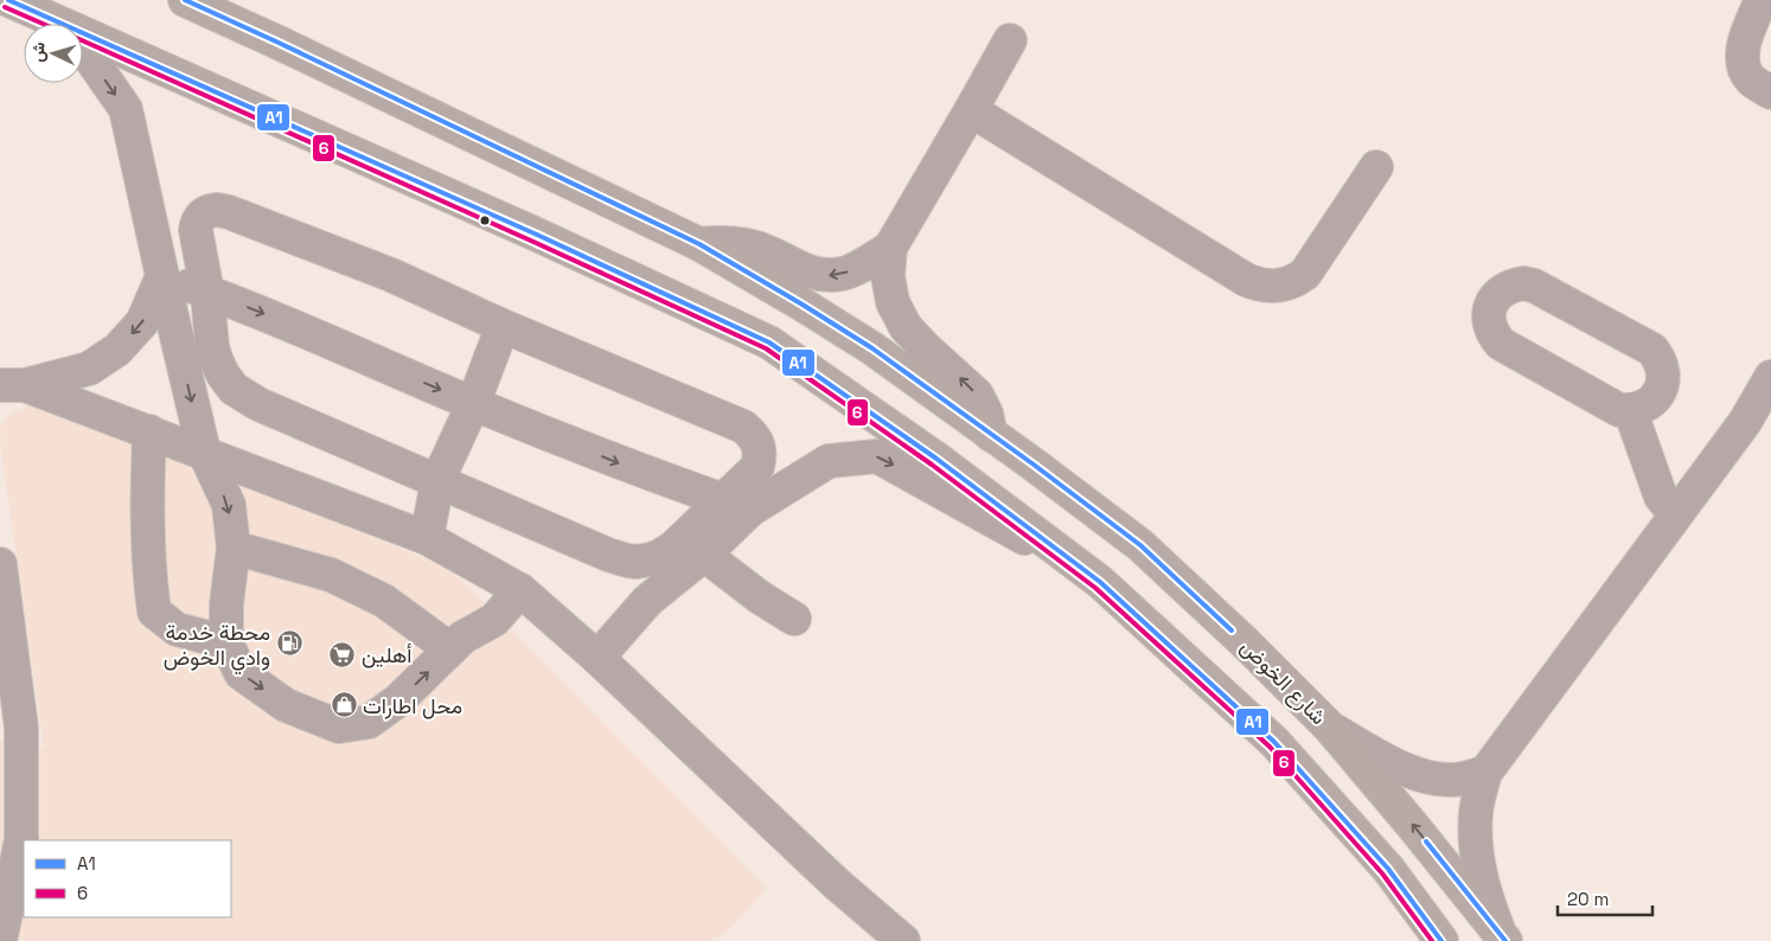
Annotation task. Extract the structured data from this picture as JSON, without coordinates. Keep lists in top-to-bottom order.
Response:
{
  "streets": {
    "main road": ["شارع الخوض"]
  },
  "places": {
    "fuel station": ["محطة خدمة وادي الخوض"],
    "supermarket": ["أهلين"],
    "shop": ["محل اطارات"]
  },
  "lines": ["transit line A1", "transit line 6"],
  "legend": ["A1", "6"],
  "scale_bar": "20 m",
  "north": "left"
}
